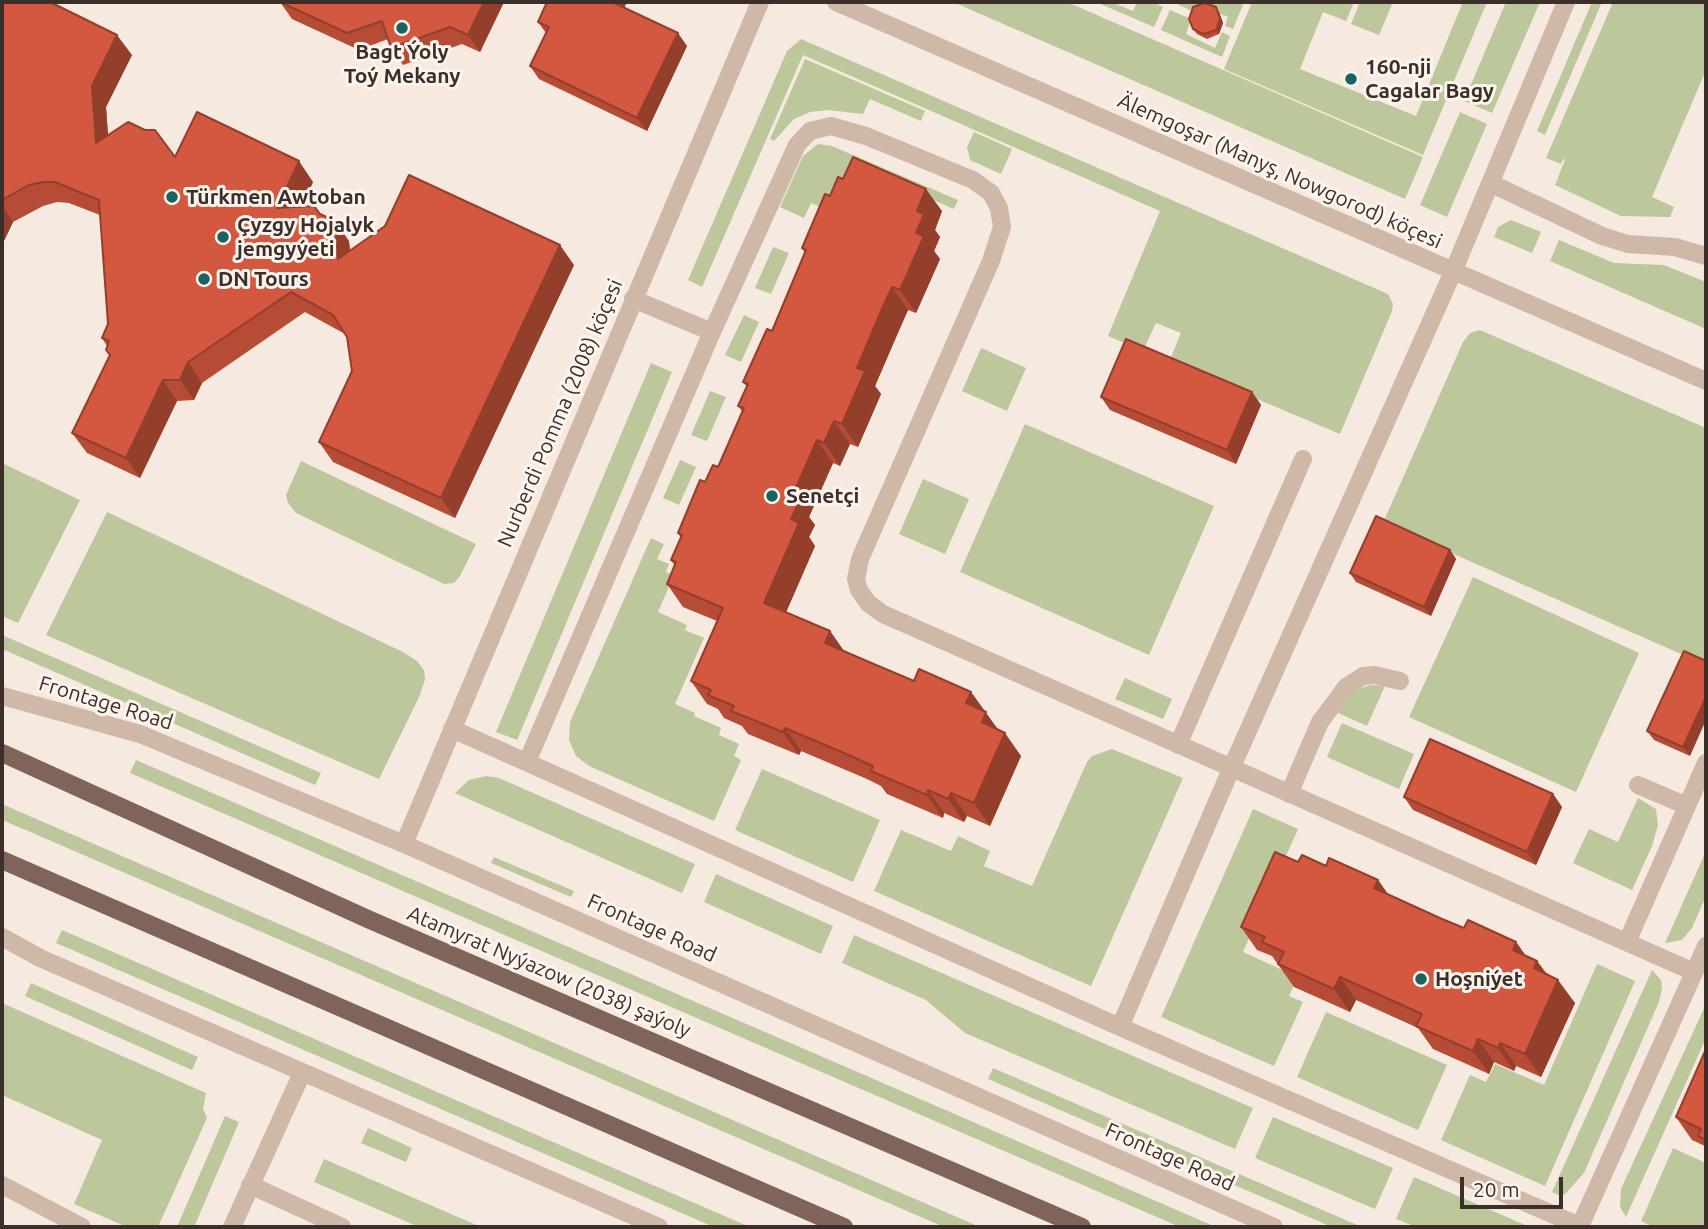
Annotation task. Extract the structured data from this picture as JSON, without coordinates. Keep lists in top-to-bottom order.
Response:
{
  "streets": {
    "main road": ["Atamyrat Nyýazow (2038) şaýoly"],
    "street": ["Älemgoşar (Manyş, Nowgorod) köçesi", "Nurberdi Pomma (2008) köçesi", "Frontage Road"]
  },
  "crossings": [
    ["Nurberdi Pomma (2008) köçesi", "Frontage Road"]
  ],
  "places": [
    "Bagt Ýoly Toý Mekany",
    "160-nji Cagalar Bagy",
    "Türkmen Awtoban",
    "Çyzgy Hojalyk jemgyýeti",
    "DN Tours",
    "Senetçi",
    "Hoşniýet"
  ],
  "scale_bar": "20 m"
}
